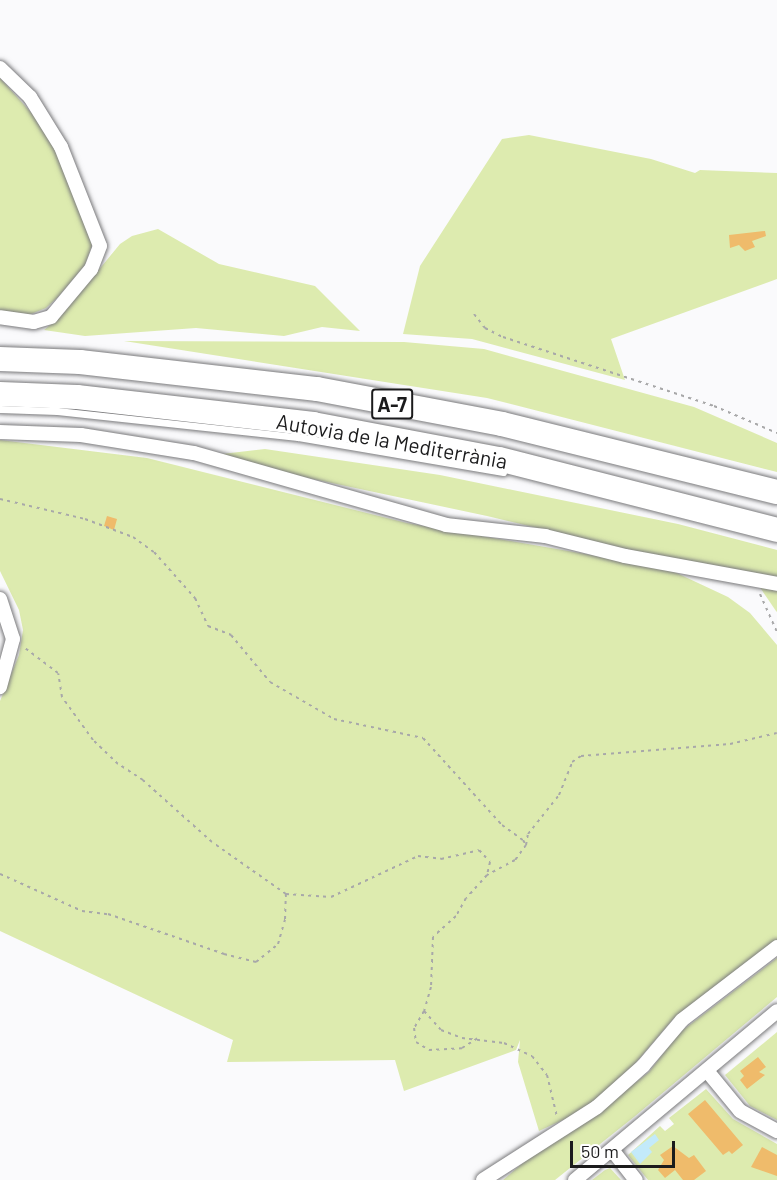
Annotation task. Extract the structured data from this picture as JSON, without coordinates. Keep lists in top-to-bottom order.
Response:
{
  "streets": {
    "highway": ["A-7", "Autovia de la Mediterrània"]
  },
  "scale_bar": "50 m"
}
